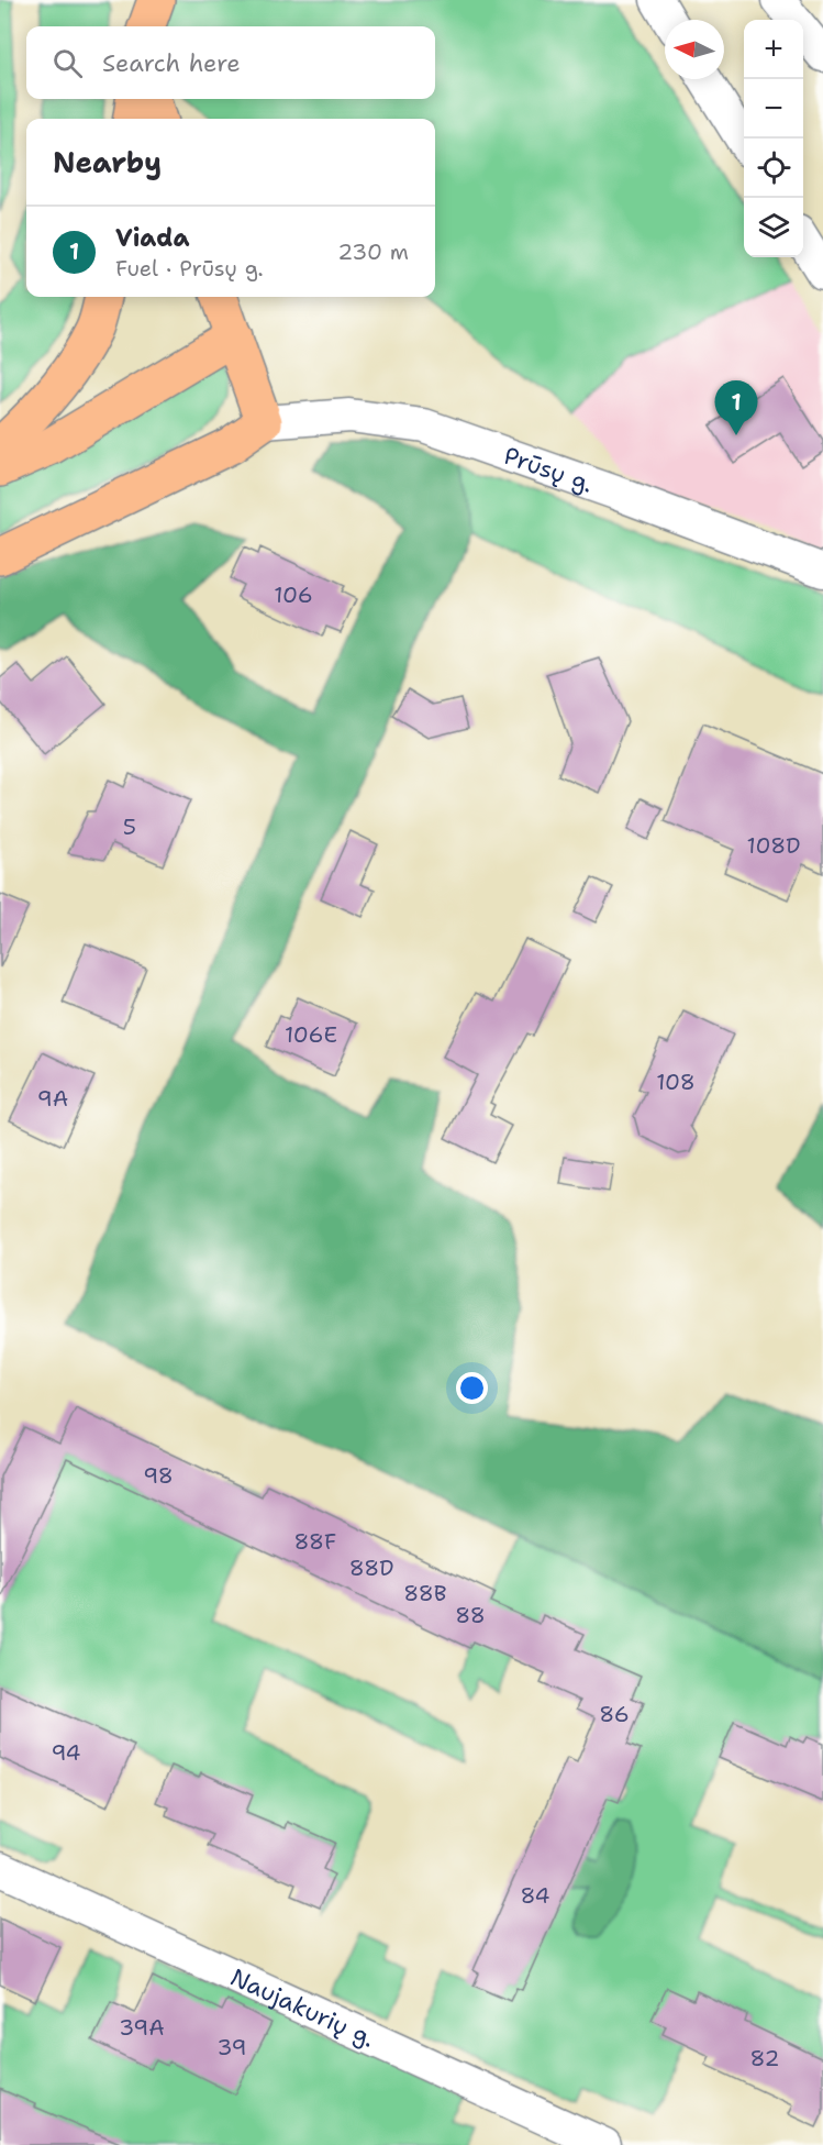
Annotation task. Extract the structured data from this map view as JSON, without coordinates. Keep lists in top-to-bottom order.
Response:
{
  "streets": {
    "street": ["Prūsų g.", "Naujakurių g."]
  },
  "house_numbers": [
    "106",
    "5",
    "108D",
    "106E",
    "108",
    "9A",
    "98",
    "88F",
    "88D",
    "88B",
    "88",
    "86",
    "94",
    "84",
    "39A",
    "39",
    "82"
  ],
  "north": "left",
  "page": {
    "map_buttons": ["+", "−"],
    "search": "Search here",
    "heading": "Nearby",
    "list": [
      {
        "mark": "1",
        "name": "Viada",
        "note": "Fuel · Prūsų g.",
        "value": "230 m"
      }
    ],
    "pins": "1"
  }
}
